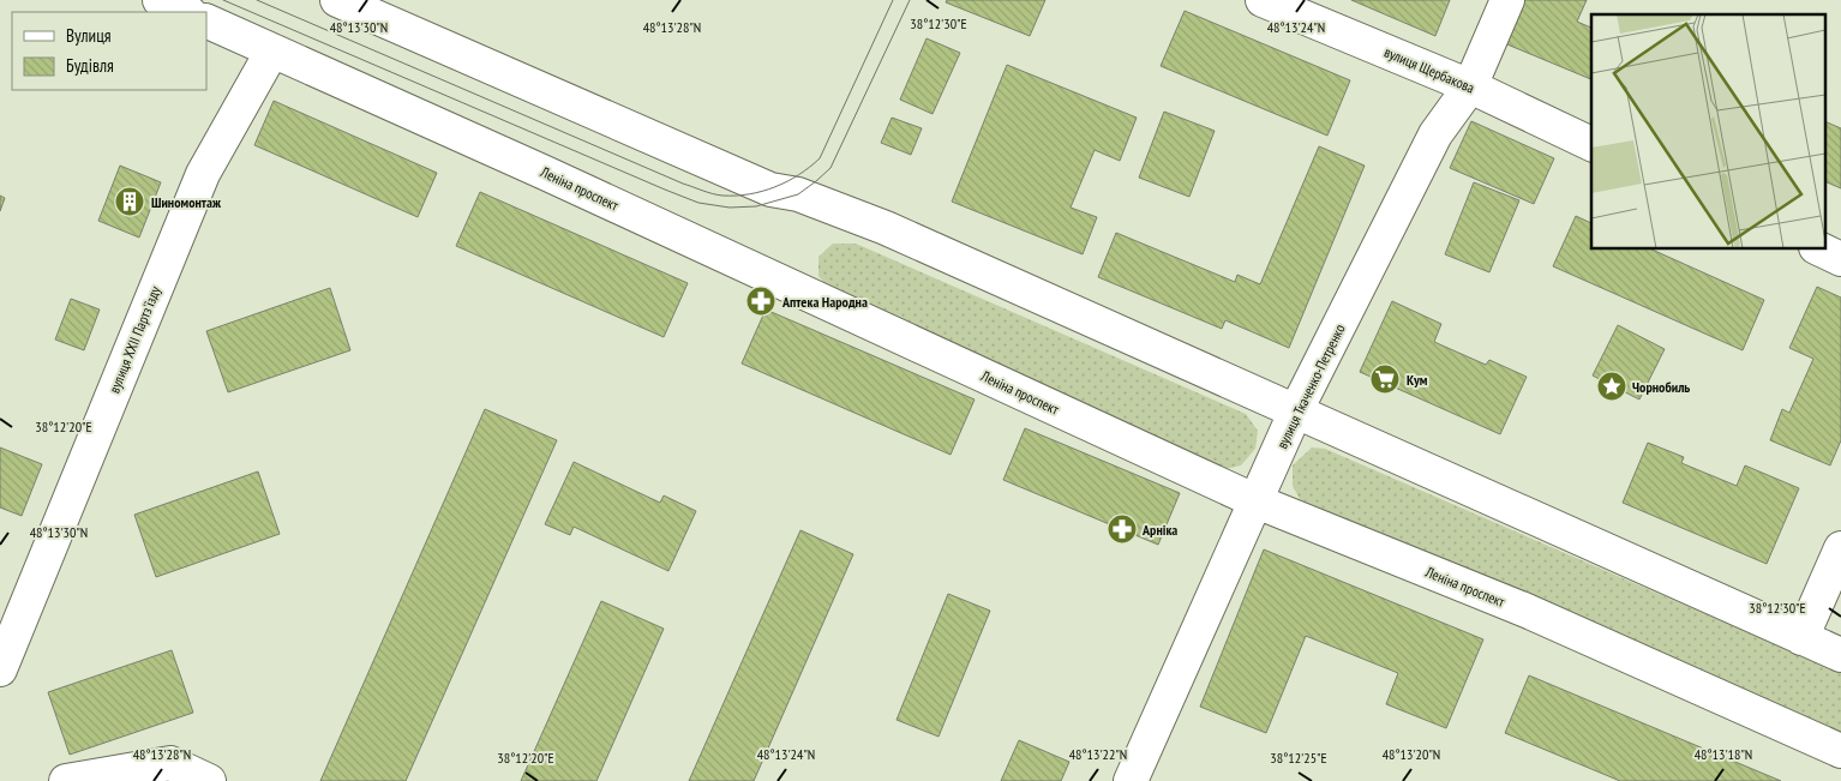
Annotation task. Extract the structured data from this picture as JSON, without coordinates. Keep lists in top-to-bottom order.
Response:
{
  "streets": {
    "street": [
      "вулиця Щербакова",
      "Леніна проспект",
      "вулиця XXII Партз'їзду",
      "вулиця Ткаченко-Петренко"
    ]
  },
  "crossings": [
    ["вулиця Щербакова", "вулиця Ткаченко-Петренко"],
    ["Леніна проспект", "вулиця XXII Партз'їзду"],
    ["Леніна проспект", "вулиця Ткаченко-Петренко"]
  ],
  "places": {
    "building": ["Шиномонтаж"],
    "pharmacy": ["Аптека Народна", "Арніка"],
    "supermarket": ["Кум"],
    "place": ["Чорнобиль"]
  },
  "legend": ["Вулиця", "Будівля"],
  "coordinates": [
    "38°12'30\"E",
    "48°13'30\"N",
    "48°13'28\"N",
    "48°13'24\"N",
    "38°12'20\"E",
    "48°13'22\"N",
    "48°13'20\"N",
    "48°13'18\"N",
    "38°12'25\"E"
  ]
}
